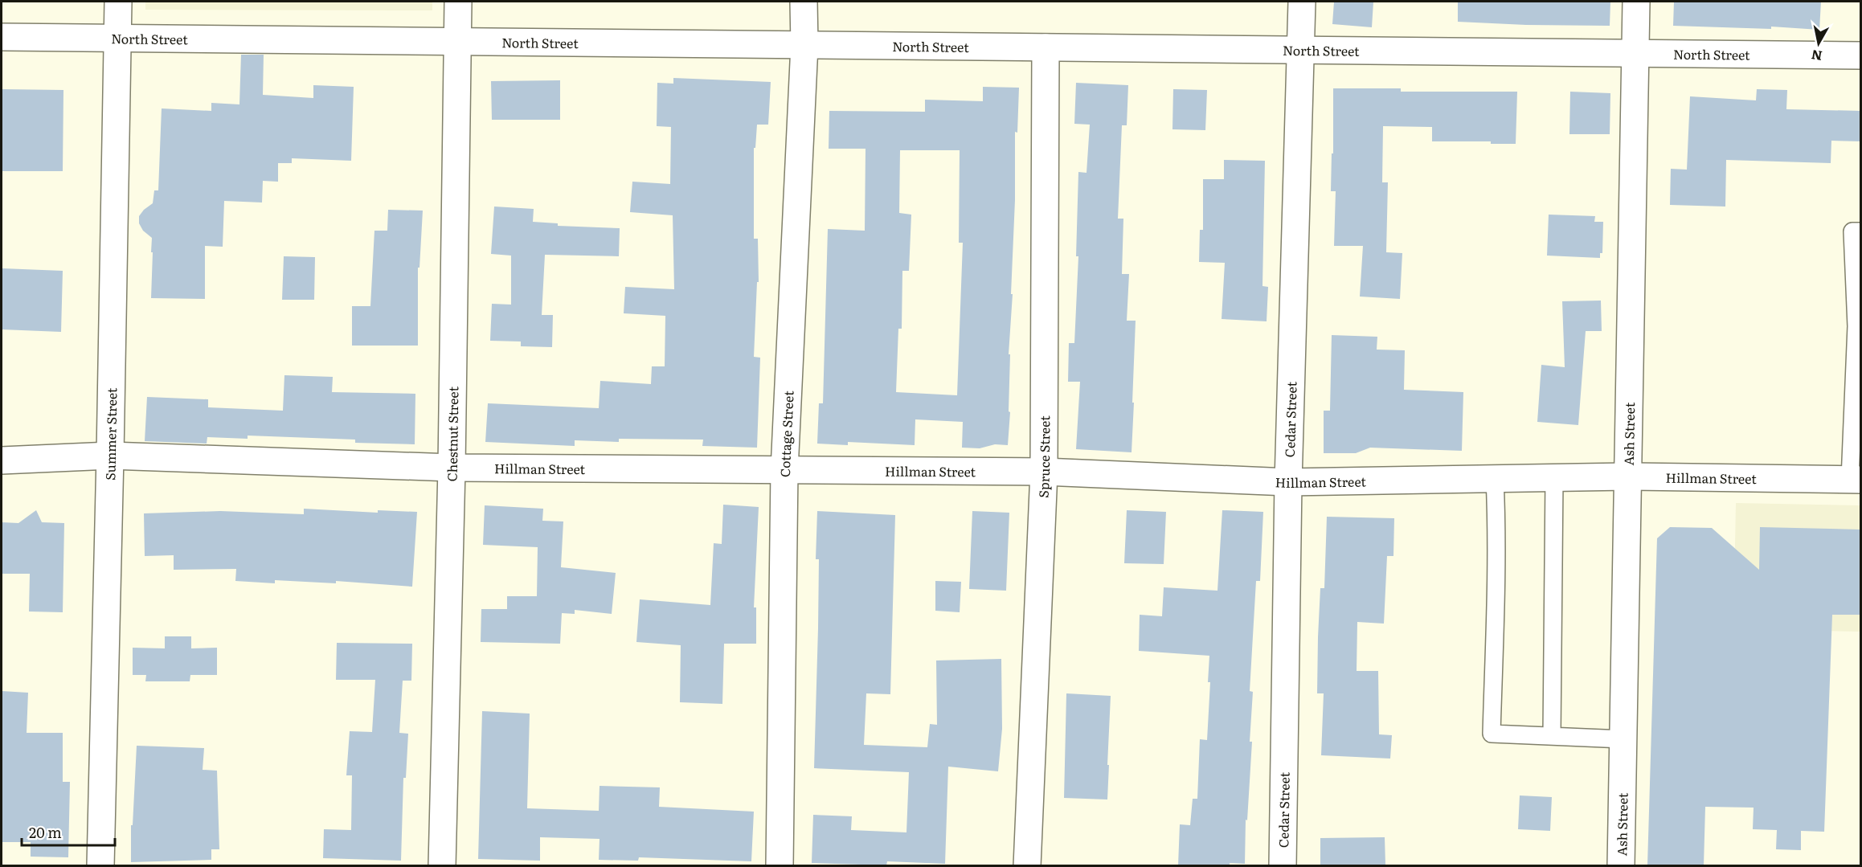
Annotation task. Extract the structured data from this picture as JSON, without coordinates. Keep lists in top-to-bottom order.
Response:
{
  "streets": {
    "street": [
      "North Street",
      "Cedar Street",
      "Cottage Street",
      "Ash Street",
      "Summer Street",
      "Chestnut Street",
      "Spruce Street",
      "Hillman Street"
    ]
  },
  "crossings": [
    ["North Street", "Cedar Street"],
    ["North Street", "Cottage Street"],
    ["North Street", "Ash Street"],
    ["North Street", "Summer Street"],
    ["North Street", "Chestnut Street"],
    ["North Street", "Spruce Street"],
    ["Cedar Street", "Hillman Street"],
    ["Cottage Street", "Hillman Street"],
    ["Ash Street", "Hillman Street"],
    ["Summer Street", "Hillman Street"],
    ["Chestnut Street", "Hillman Street"],
    ["Spruce Street", "Hillman Street"]
  ],
  "scale_bar": "20 m",
  "north": "bottom"
}
